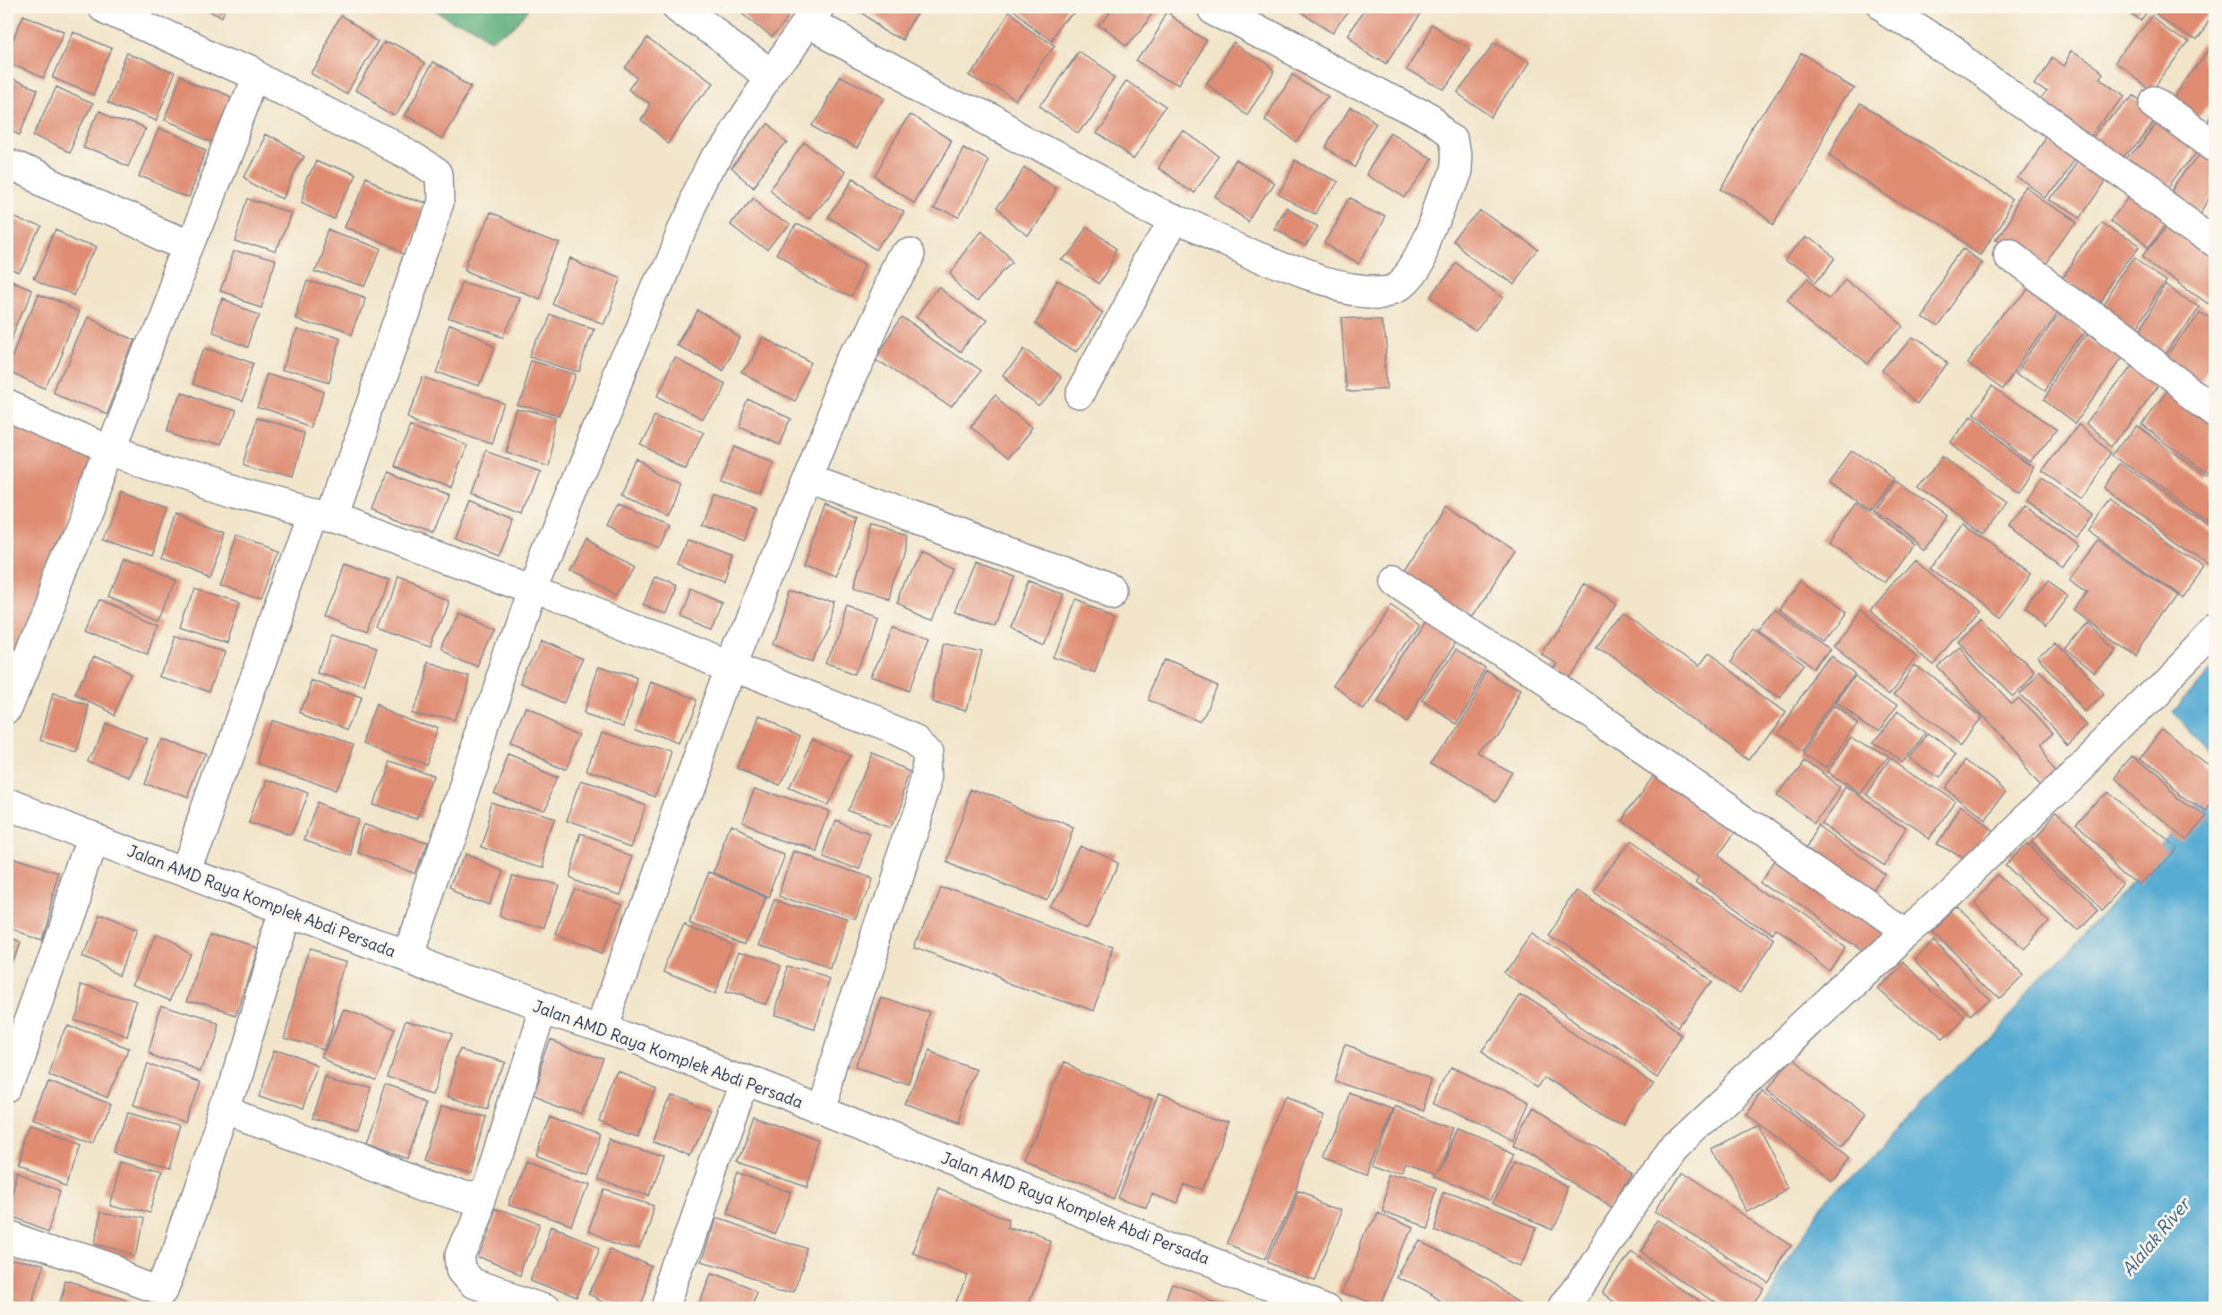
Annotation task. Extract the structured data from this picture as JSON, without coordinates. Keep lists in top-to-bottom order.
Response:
{
  "streets": {
    "street": ["Jalan AMD Raya Komplek Abdi Persada"]
  },
  "water": ["Alalak River"]
}
